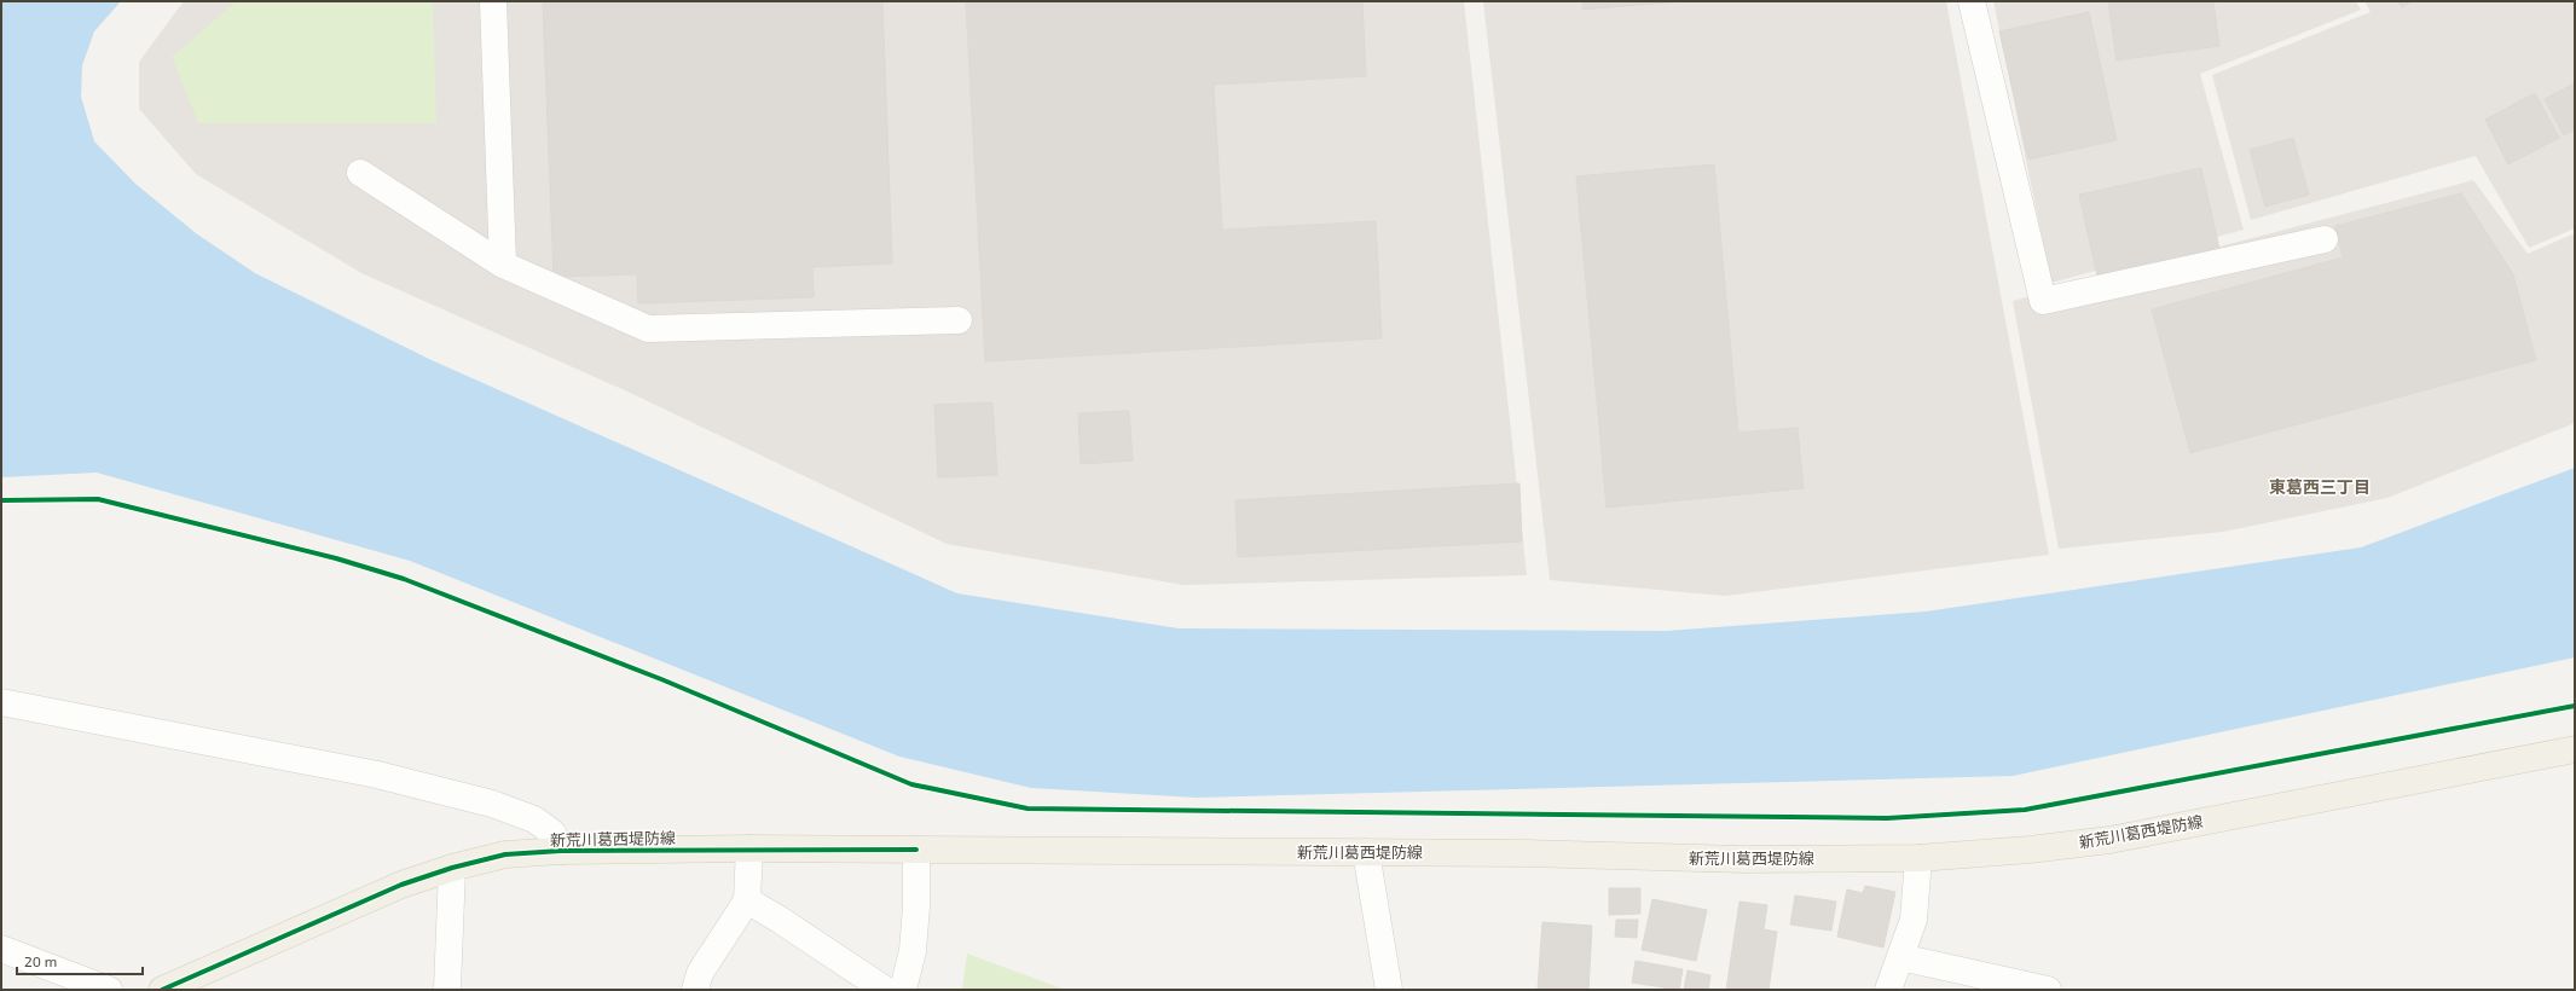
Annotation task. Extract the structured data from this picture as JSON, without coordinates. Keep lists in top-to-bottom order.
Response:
{
  "streets": {
    "main road": ["新荒川葛西堤防線"]
  },
  "districts": ["東葛西三丁目"],
  "scale_bar": "20 m"
}
